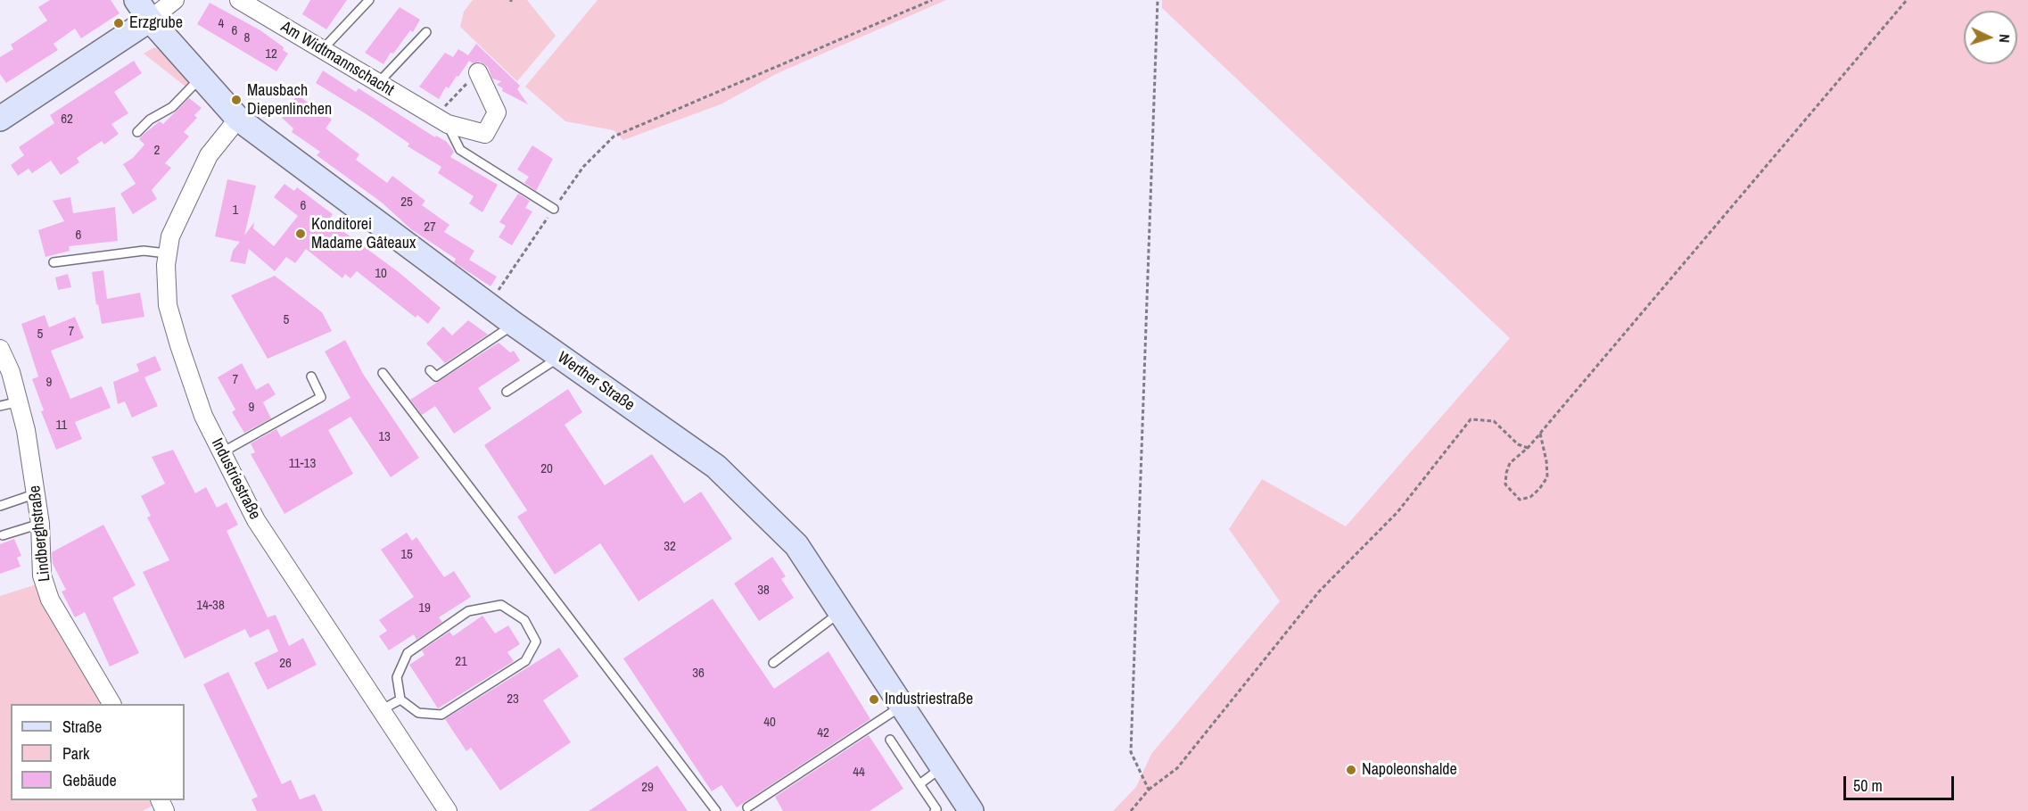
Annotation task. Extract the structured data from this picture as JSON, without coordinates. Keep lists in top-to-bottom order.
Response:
{
  "streets": {
    "street": [
      "Am Widtmannschacht",
      "Werther Straße",
      "Industriestraße",
      "Lindberghstraße"
    ]
  },
  "crossings": [
    ["Werther Straße", "Industriestraße"]
  ],
  "places": [
    "Erzgrube",
    "Mausbach Diepenlinchen",
    "Konditorei Madame Gâteaux",
    "Industriestraße",
    "Napoleonshalde"
  ],
  "house_numbers": [
    "4",
    "6",
    "8",
    "12",
    "62",
    "2",
    "25",
    "6",
    "1",
    "27",
    "6",
    "10",
    "5",
    "7",
    "5",
    "7",
    "9",
    "9",
    "11",
    "13",
    "11-13",
    "20",
    "32",
    "15",
    "38",
    "14-38",
    "19",
    "21",
    "26",
    "36",
    "23",
    "40",
    "42",
    "44",
    "29"
  ],
  "legend": ["Straße", "Park", "Gebäude"],
  "scale_bar": "50 m",
  "north": "right"
}
